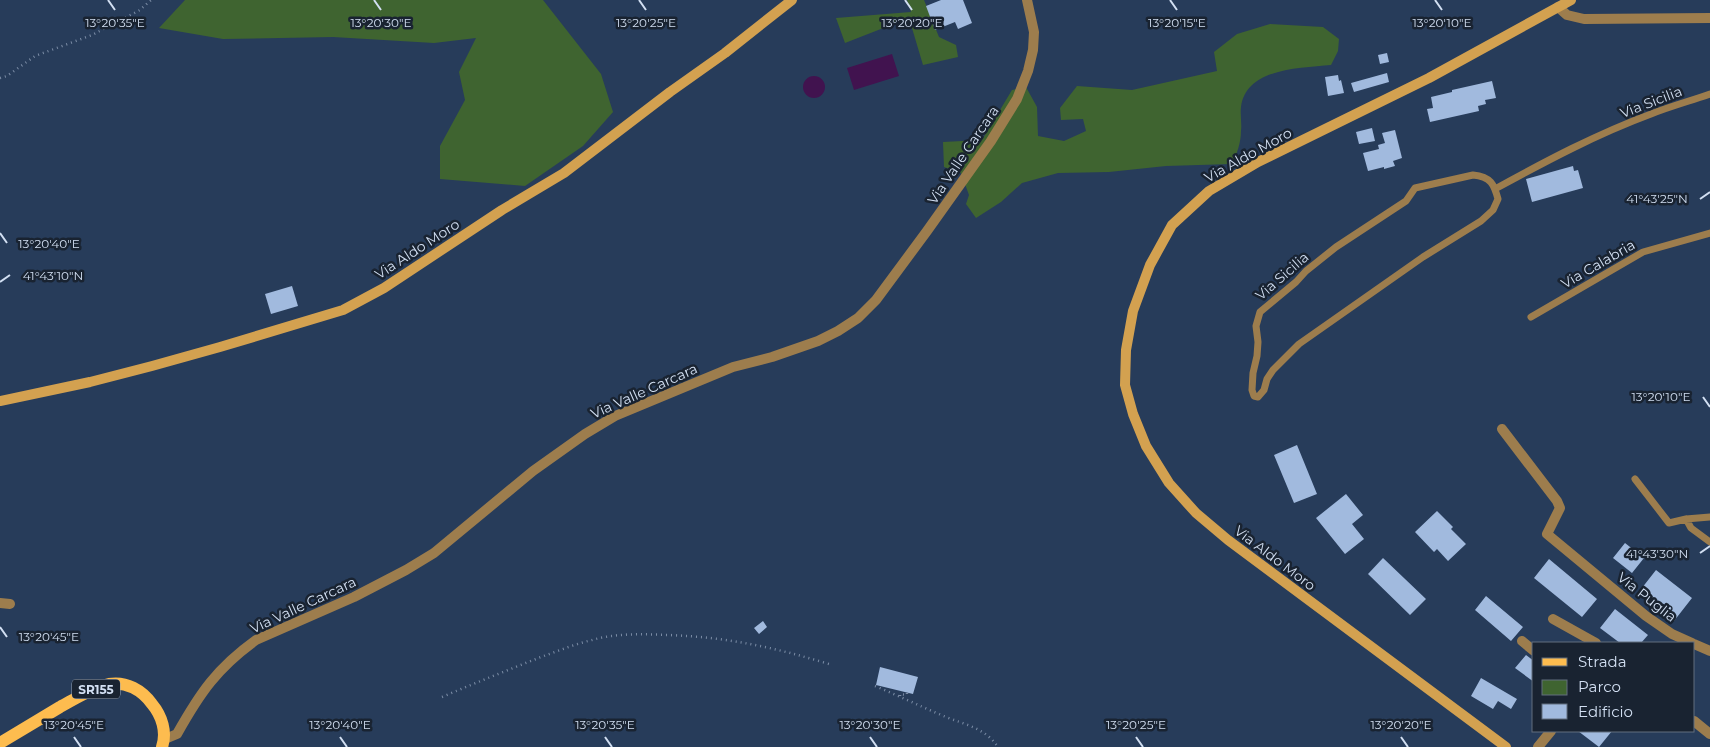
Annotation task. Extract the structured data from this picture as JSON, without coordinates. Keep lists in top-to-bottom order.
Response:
{
  "streets": {
    "main road": ["Via Aldo Moro", "SR155"],
    "street": ["Via Valle Carcara", "Via Puglia"],
    "lane": ["Via Sicilia", "Via Calabria"]
  },
  "crossings": [
    ["Via Valle Carcara", "SR155"]
  ],
  "legend": ["Strada", "Parco", "Edificio"],
  "coordinates": [
    "13°20'35\"E",
    "13°20'30\"E",
    "13°20'25\"E",
    "13°20'20\"E",
    "13°20'15\"E",
    "13°20'10\"E",
    "41°43'25\"N",
    "13°20'40\"E",
    "41°43'10\"N",
    "41°43'30\"N",
    "13°20'45\"E"
  ]
}
